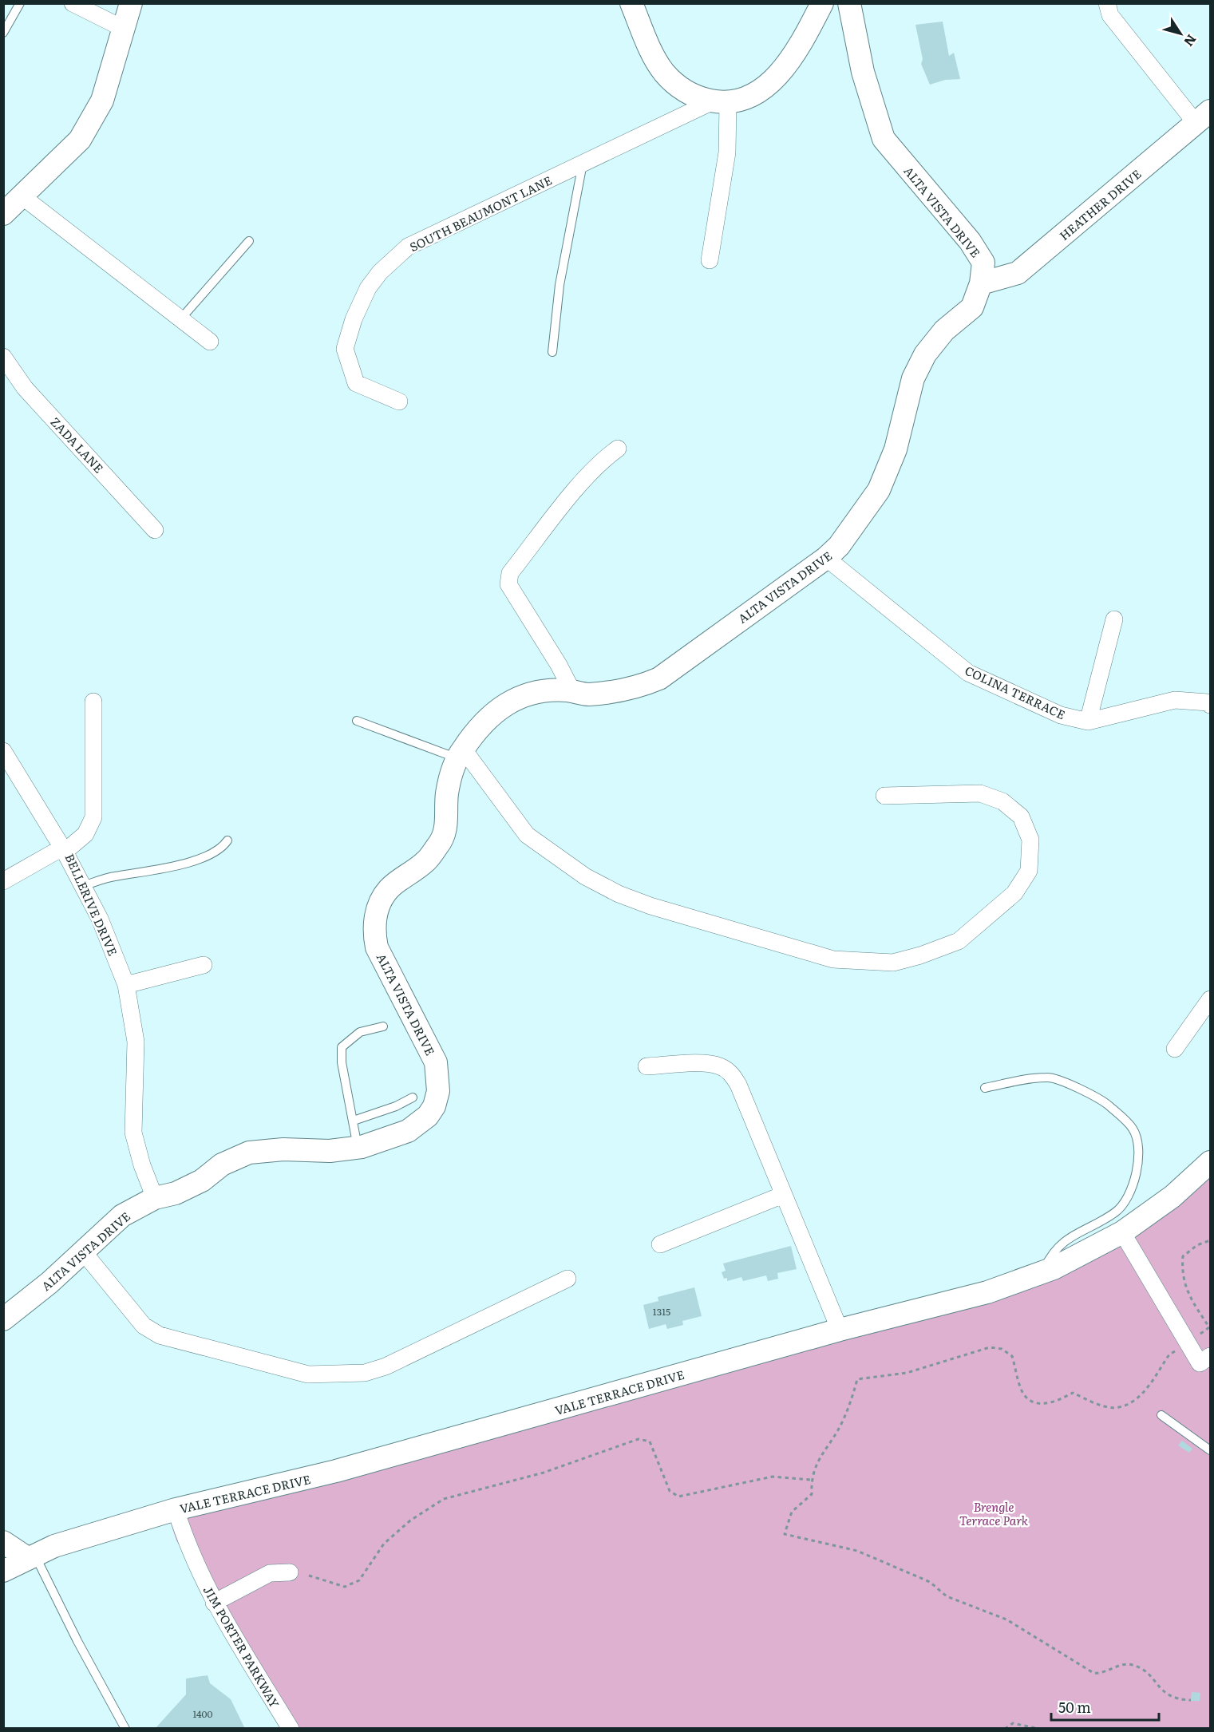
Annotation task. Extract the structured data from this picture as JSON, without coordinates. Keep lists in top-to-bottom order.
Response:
{
  "streets": {
    "street": [
      "HEATHER DRIVE",
      "ALTA VISTA DRIVE",
      "SOUTH BEAUMONT LANE",
      "ZADA LANE",
      "COLINA TERRACE",
      "BELLERIVE DRIVE",
      "VALE TERRACE DRIVE",
      "JIM PORTER PARKWAY"
    ]
  },
  "crossings": [
    ["HEATHER DRIVE", "ALTA VISTA DRIVE"],
    ["ALTA VISTA DRIVE", "COLINA TERRACE"],
    ["ALTA VISTA DRIVE", "BELLERIVE DRIVE"],
    ["VALE TERRACE DRIVE", "JIM PORTER PARKWAY"]
  ],
  "parks": ["Brengle Terrace Park"],
  "house_numbers": ["1315", "1400"],
  "scale_bar": "50 m",
  "north": "bottom right"
}
